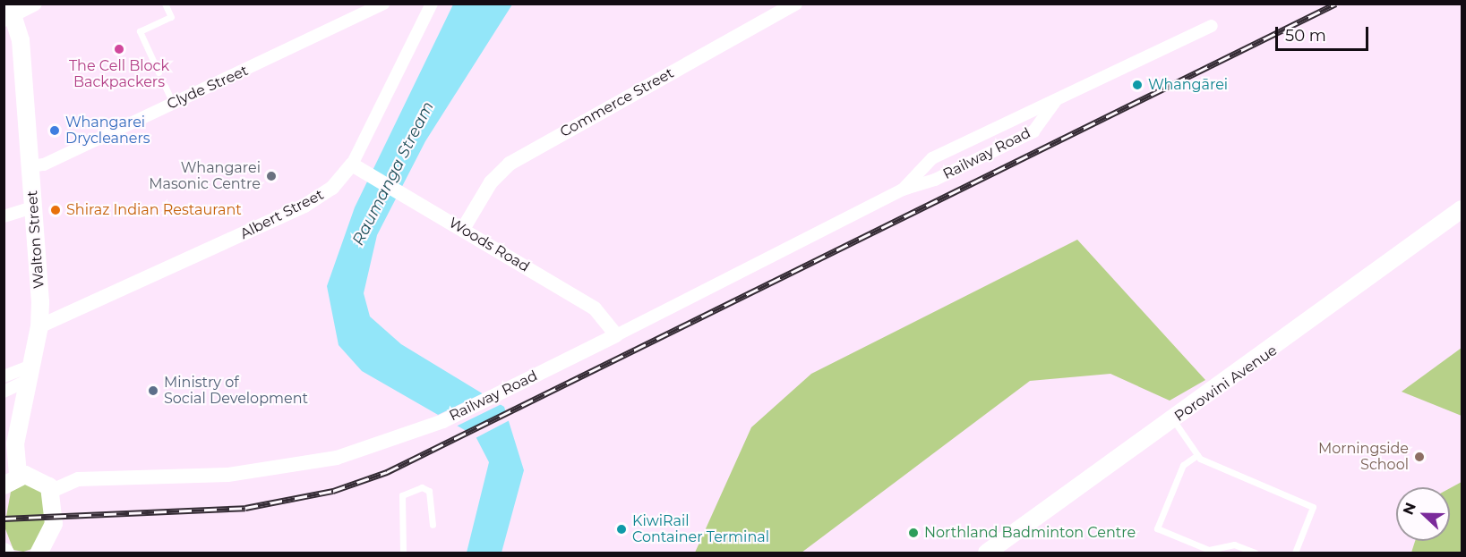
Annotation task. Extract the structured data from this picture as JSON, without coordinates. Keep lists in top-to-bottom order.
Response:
{
  "streets": {
    "main road": ["Walton Street", "Porowini Avenue"],
    "street": [
      "Clyde Street",
      "Commerce Street",
      "Railway Road",
      "Albert Street",
      "Woods Road"
    ]
  },
  "crossings": [
    ["Clyde Street", "Walton Street"],
    ["Commerce Street", "Woods Road"],
    ["Railway Road", "Woods Road"],
    ["Albert Street", "Walton Street"],
    ["Albert Street", "Woods Road"]
  ],
  "water": ["Raumanga Stream"],
  "places": [
    "The Cell Block Backpackers",
    "Whangārei",
    "Whangarei Drycleaners",
    "Whangarei Masonic Centre",
    "Shiraz Indian Restaurant",
    "Ministry of Social Development",
    "Morningside School",
    "KiwiRail Container Terminal",
    "Northland Badminton Centre"
  ],
  "scale_bar": "50 m",
  "north": "left"
}
